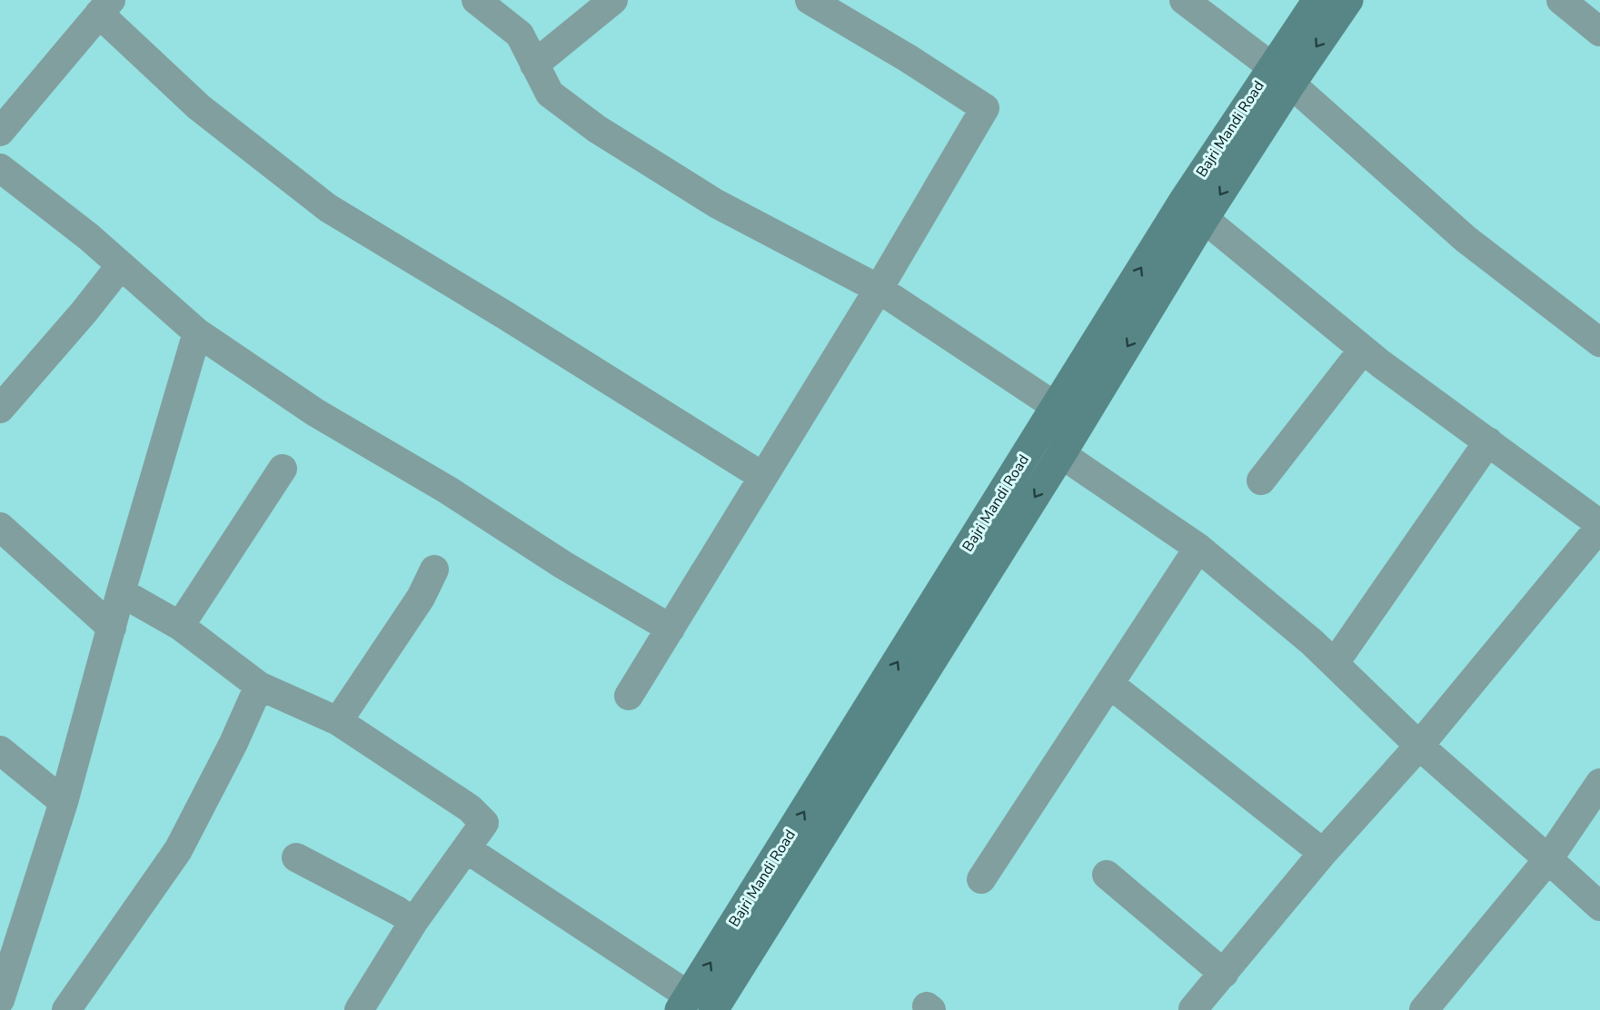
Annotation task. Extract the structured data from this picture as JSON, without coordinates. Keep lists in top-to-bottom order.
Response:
{
  "streets": {
    "street": ["Bajri Mandi Road"]
  }
}
